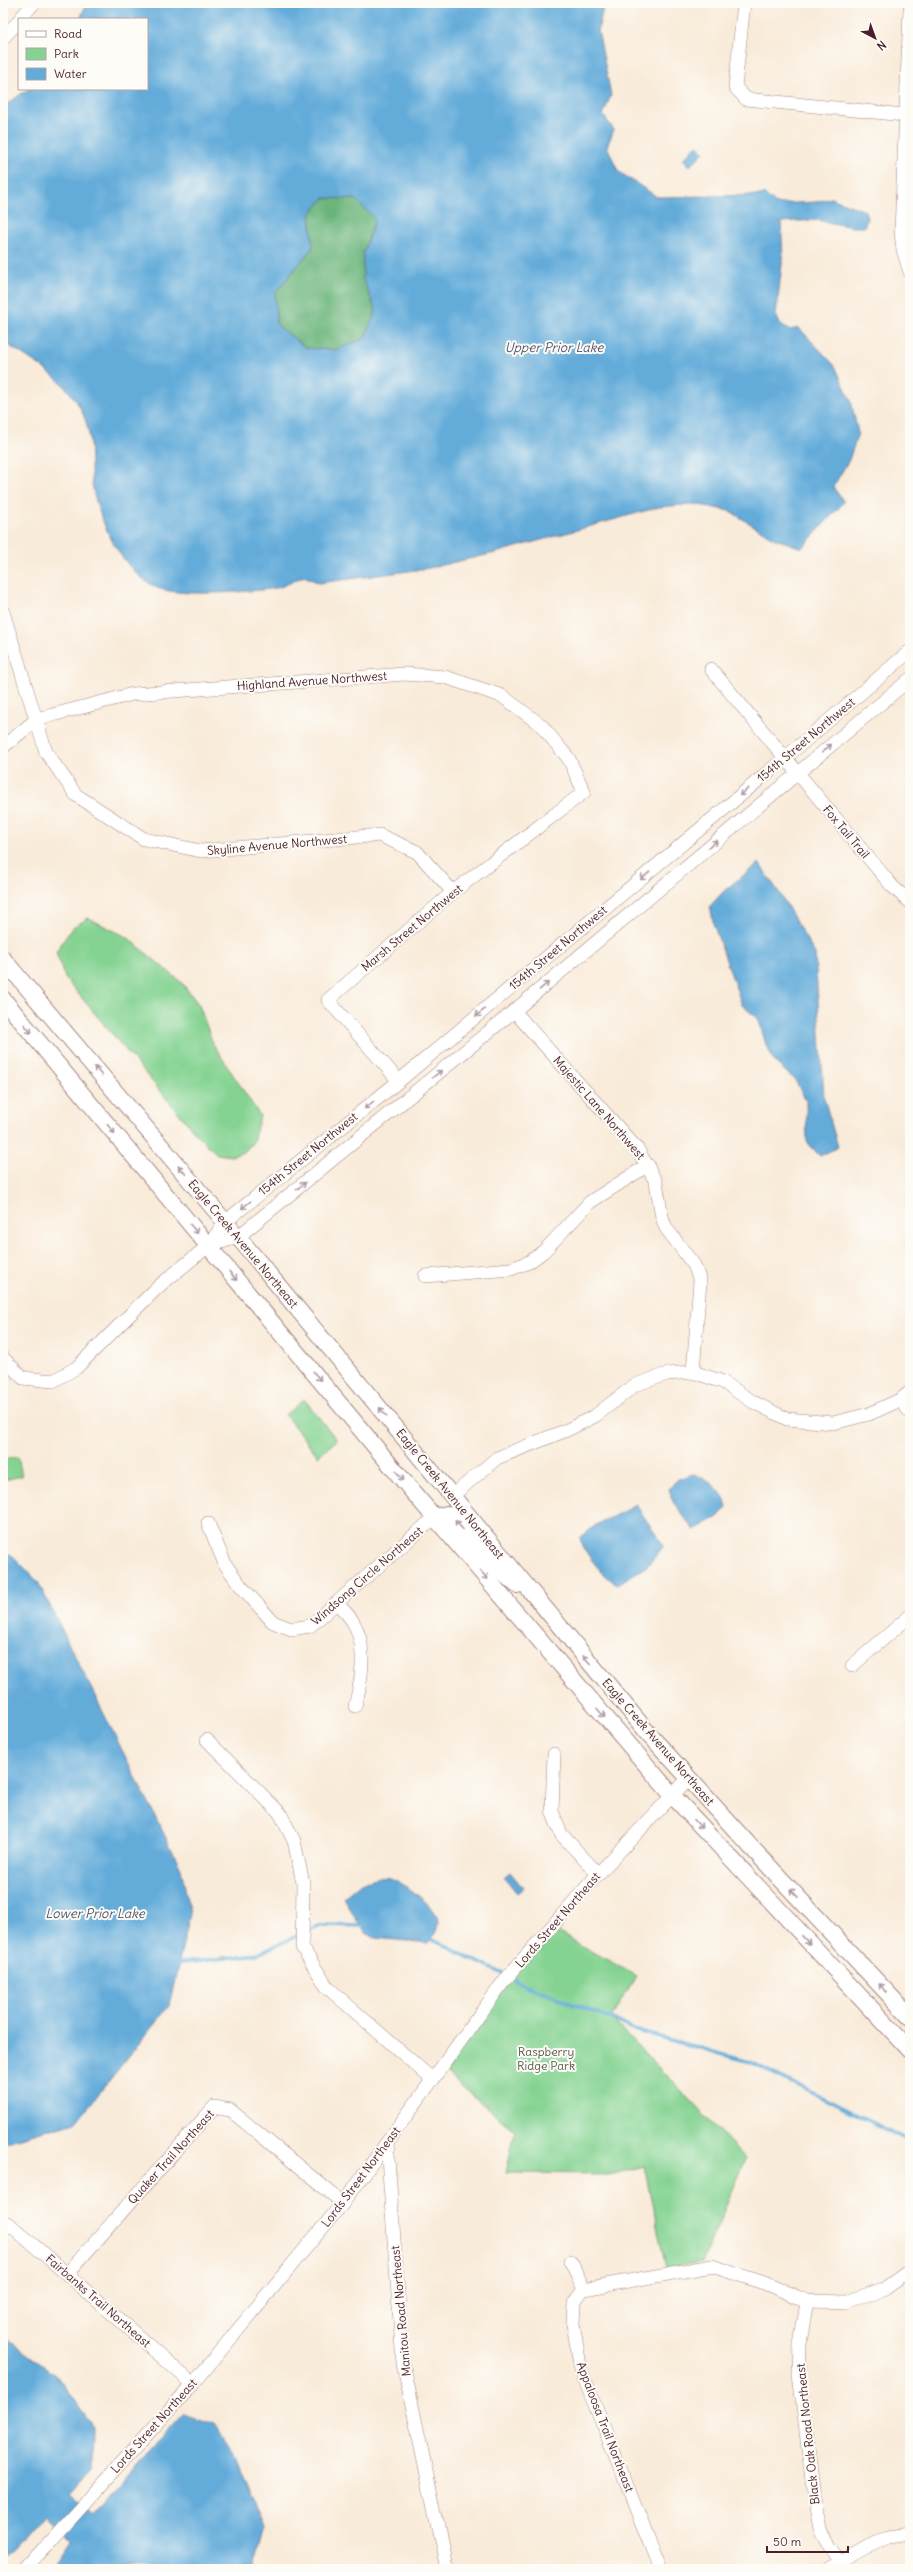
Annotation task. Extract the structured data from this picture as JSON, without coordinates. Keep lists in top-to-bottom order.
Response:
{
  "streets": {
    "main road": ["Eagle Creek Avenue Northeast"],
    "street": [
      "Highland Avenue Northwest",
      "154th Street Northwest",
      "Fox Tail Trail",
      "Skyline Avenue Northwest",
      "Marsh Street Northwest",
      "Majestic Lane Northwest",
      "Windsong Circle Northeast",
      "Lords Street Northeast",
      "Quaker Trail Northeast",
      "Fairbanks Trail Northeast",
      "Manitou Road Northeast",
      "Appaloosa Trail Northeast",
      "Black Oak Road Northeast"
    ]
  },
  "crossings": [
    ["Highland Avenue Northwest", "Skyline Avenue Northwest"],
    ["Highland Avenue Northwest", "Marsh Street Northwest"],
    ["154th Street Northwest", "Fox Tail Trail"],
    ["154th Street Northwest", "Marsh Street Northwest"],
    ["154th Street Northwest", "Majestic Lane Northwest"],
    ["154th Street Northwest", "Eagle Creek Avenue Northeast"],
    ["Skyline Avenue Northwest", "Marsh Street Northwest"],
    ["Eagle Creek Avenue Northeast", "Windsong Circle Northeast"],
    ["Eagle Creek Avenue Northeast", "Lords Street Northeast"],
    ["Lords Street Northeast", "Quaker Trail Northeast"],
    ["Lords Street Northeast", "Fairbanks Trail Northeast"],
    ["Lords Street Northeast", "Manitou Road Northeast"],
    ["Quaker Trail Northeast", "Fairbanks Trail Northeast"]
  ],
  "water": ["Upper Prior Lake", "Lower Prior Lake"],
  "parks": ["Raspberry Ridge Park"],
  "legend": ["Road", "Park", "Water"],
  "scale_bar": "50 m",
  "north": "bottom right"
}
